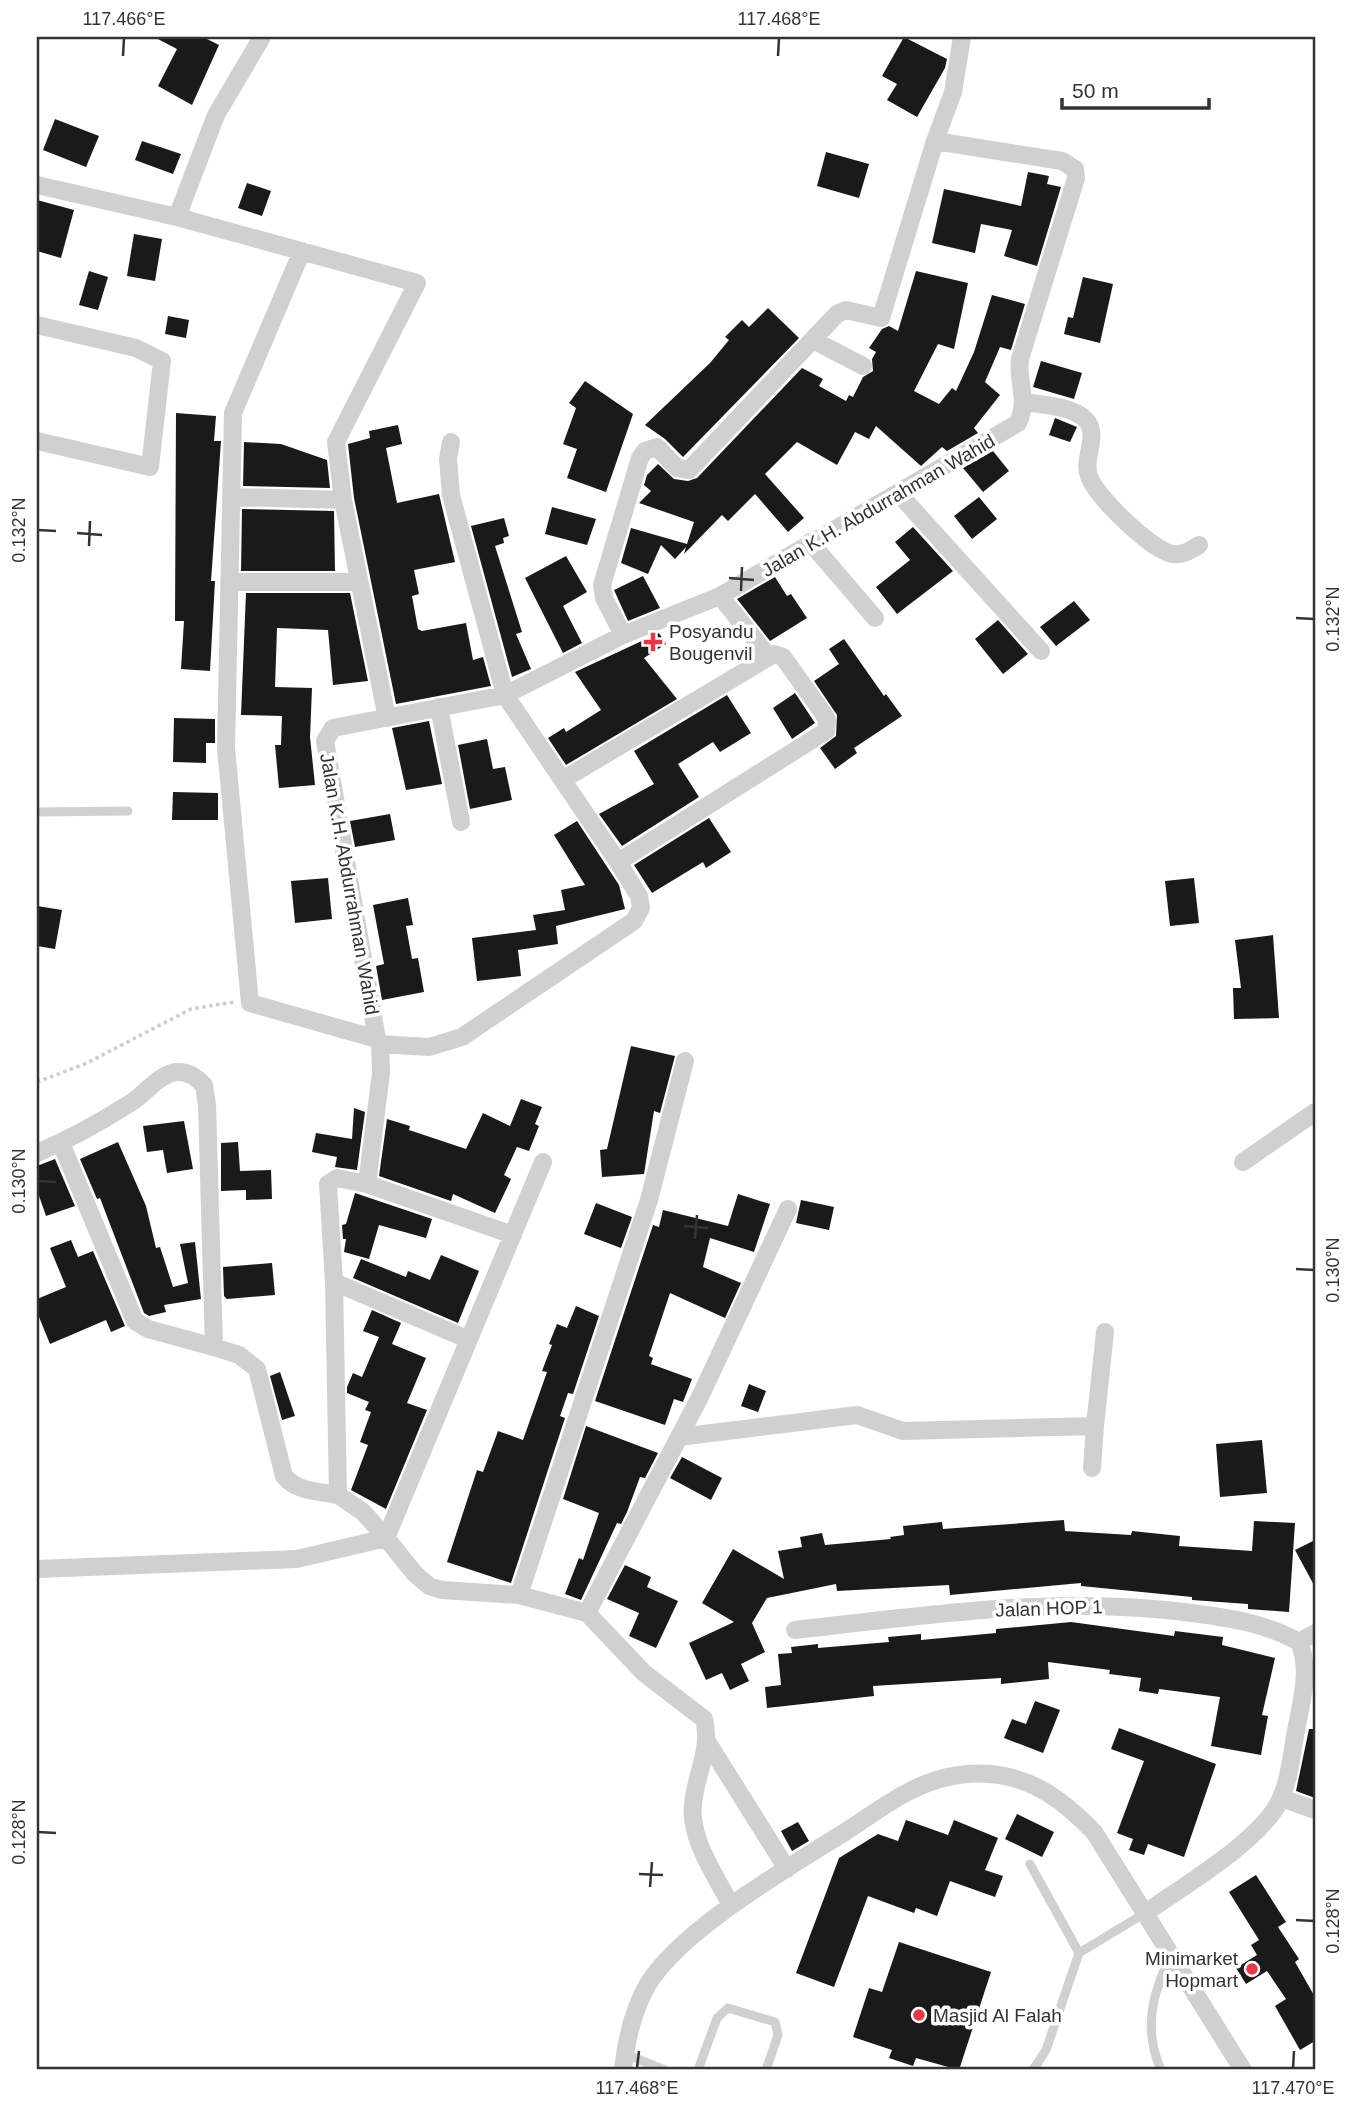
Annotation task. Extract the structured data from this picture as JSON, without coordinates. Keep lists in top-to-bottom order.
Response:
{
  "streets": {
    "street": ["Jalan K.H. Abdurrahman Wahid", "Jalan HOP 1"]
  },
  "places": {
    "health": ["Posyandu Bougenvil"],
    "other": ["Minimarket Hopmart", "Masjid Al Falah"]
  },
  "scale_bar": "50 m",
  "coordinates": [
    "117.466°E",
    "117.468°E",
    "0.132°N",
    "0.130°N",
    "0.128°N",
    "117.470°E"
  ]
}
